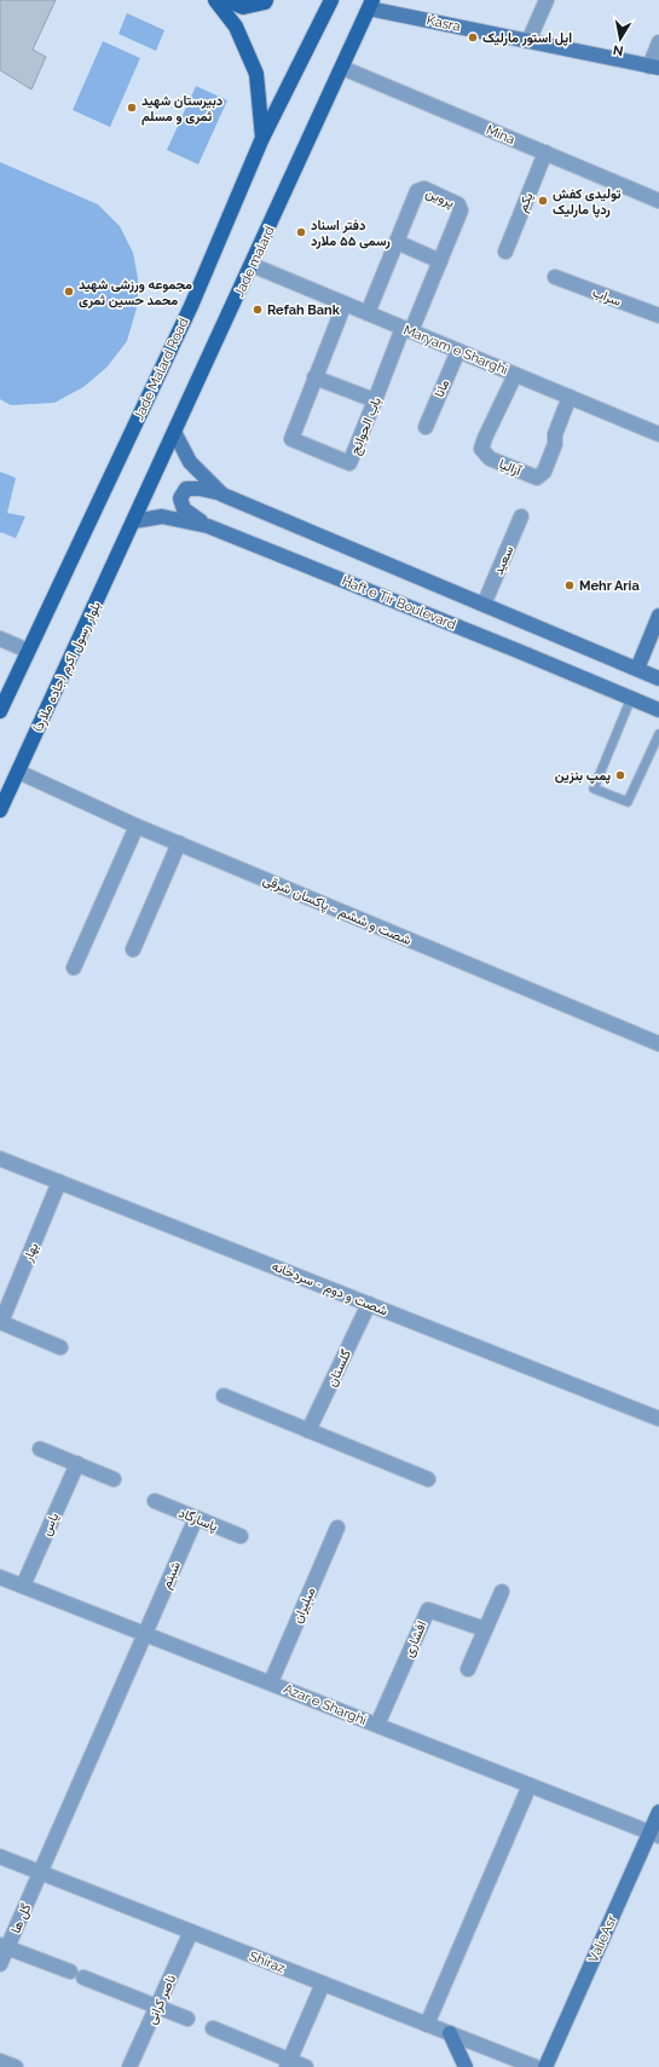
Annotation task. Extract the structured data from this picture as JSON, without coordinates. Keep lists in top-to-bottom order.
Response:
{
  "streets": {
    "main road": [
      "Kasra",
      "Jade malard",
      "Jade Malard Road",
      "Haft e Tir Boulevard",
      "بلوار رسول اکرم (جاده ملارد)",
      "ValieAsr"
    ],
    "street": [
      "Mina",
      "پروین",
      "یکم",
      "سراب",
      "Maryam e Sharghi",
      "مانا",
      "باب الحوائج",
      "آزالیا",
      "سعید",
      "شصت و ششم - پاکسان شرقی",
      "بهار",
      "شصت و دوم - سردخانه",
      "گلستان",
      "پاسارگاد",
      "یاس",
      "شبنم",
      "مبلیران",
      "افشاری",
      "Azar e Sharghi",
      "گل ها",
      "Shiraz",
      "ناصر کرانی"
    ]
  },
  "crossings": [
    ["Kasra", "Jade malard"],
    ["Mina", "یکم"],
    ["Mina", "Jade malard"],
    ["پروین", "Maryam e Sharghi"],
    ["پروین", "باب الحوائج"],
    ["Jade malard", "Maryam e Sharghi"],
    ["Jade malard", "Haft e Tir Boulevard"],
    ["Jade malard", "بلوار رسول اکرم (جاده ملارد)"],
    ["Maryam e Sharghi", "مانا"],
    ["Maryam e Sharghi", "باب الحوائج"],
    ["Maryam e Sharghi", "آزالیا"],
    ["Haft e Tir Boulevard", "بلوار رسول اکرم (جاده ملارد)"],
    ["بلوار رسول اکرم (جاده ملارد)", "شصت و ششم - پاکسان شرقی"],
    ["بهار", "شصت و دوم - سردخانه"],
    ["شصت و دوم - سردخانه", "گلستان"],
    ["پاسارگاد", "شبنم"],
    ["یاس", "Azar e Sharghi"],
    ["شبنم", "Azar e Sharghi"],
    ["شبنم", "گل ها"],
    ["شبنم", "Shiraz"],
    ["مبلیران", "Azar e Sharghi"],
    ["افشاری", "Azar e Sharghi"],
    ["Azar e Sharghi", "ValieAsr"],
    ["گل ها", "Shiraz"],
    ["Shiraz", "ناصر کرانی"]
  ],
  "places": [
    "اپل استور مارلیک",
    "دبیرستان شهید ثمری و مسلم",
    "تولیدی کفش ردپا مارلیک",
    "دفتر اسناد رسمی ۵۵ ملارد",
    "مجموعه ورزشی شهید محمد حسین ثمری",
    "Refah Bank",
    "Mehr Aria",
    "پمپ بنزین"
  ],
  "north": "bottom"
}
